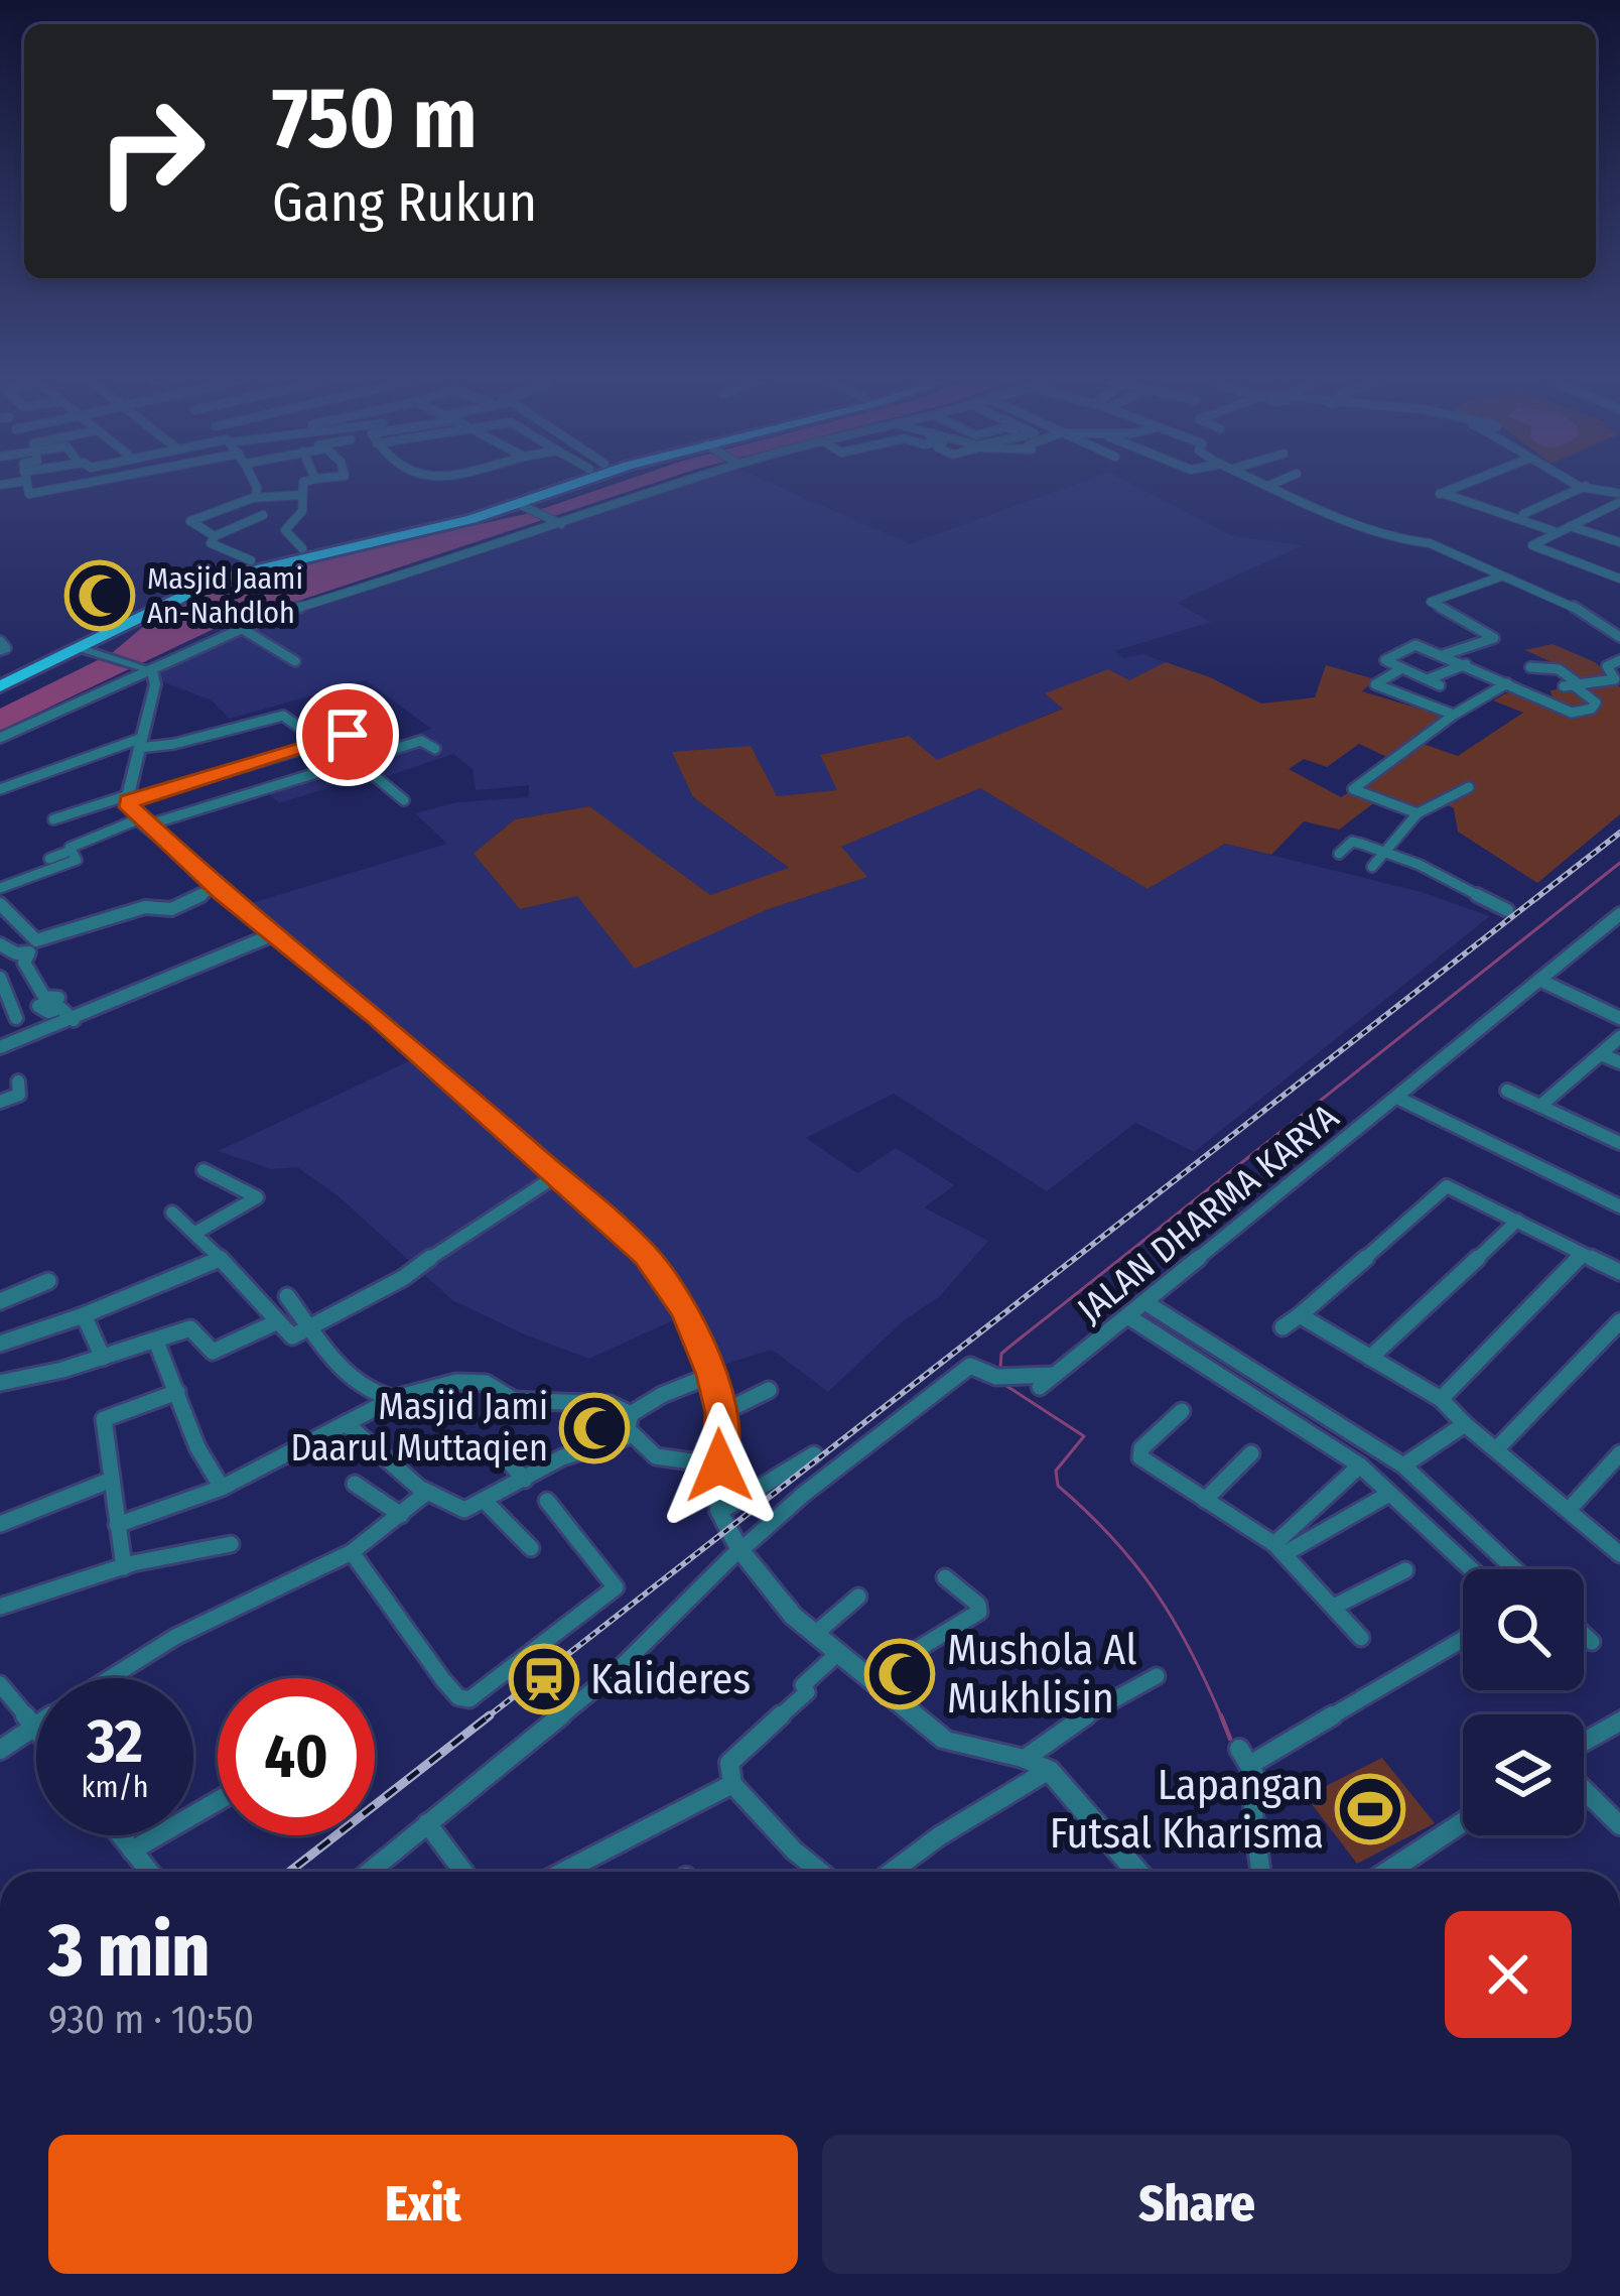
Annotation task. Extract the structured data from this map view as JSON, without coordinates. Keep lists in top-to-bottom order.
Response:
{
  "streets": {
    "street": ["JALAN DHARMA KARYA"]
  },
  "places": {
    "mosque": ["Masjid Jaami An-Nahdloh", "Masjid Jami Daarul Muttaqien", "Mushola Al Mukhlisin"],
    "station": ["Kalideres"],
    "sports": ["Lapangan Futsal Kharisma"]
  },
  "page": {
    "turn": ["750 m", "Gang Rukun"],
    "speed": "32 km/h",
    "limit": "40",
    "heading": ["3 min", "930 m · 10:50"],
    "buttons": ["Exit", "Share"]
  }
}
